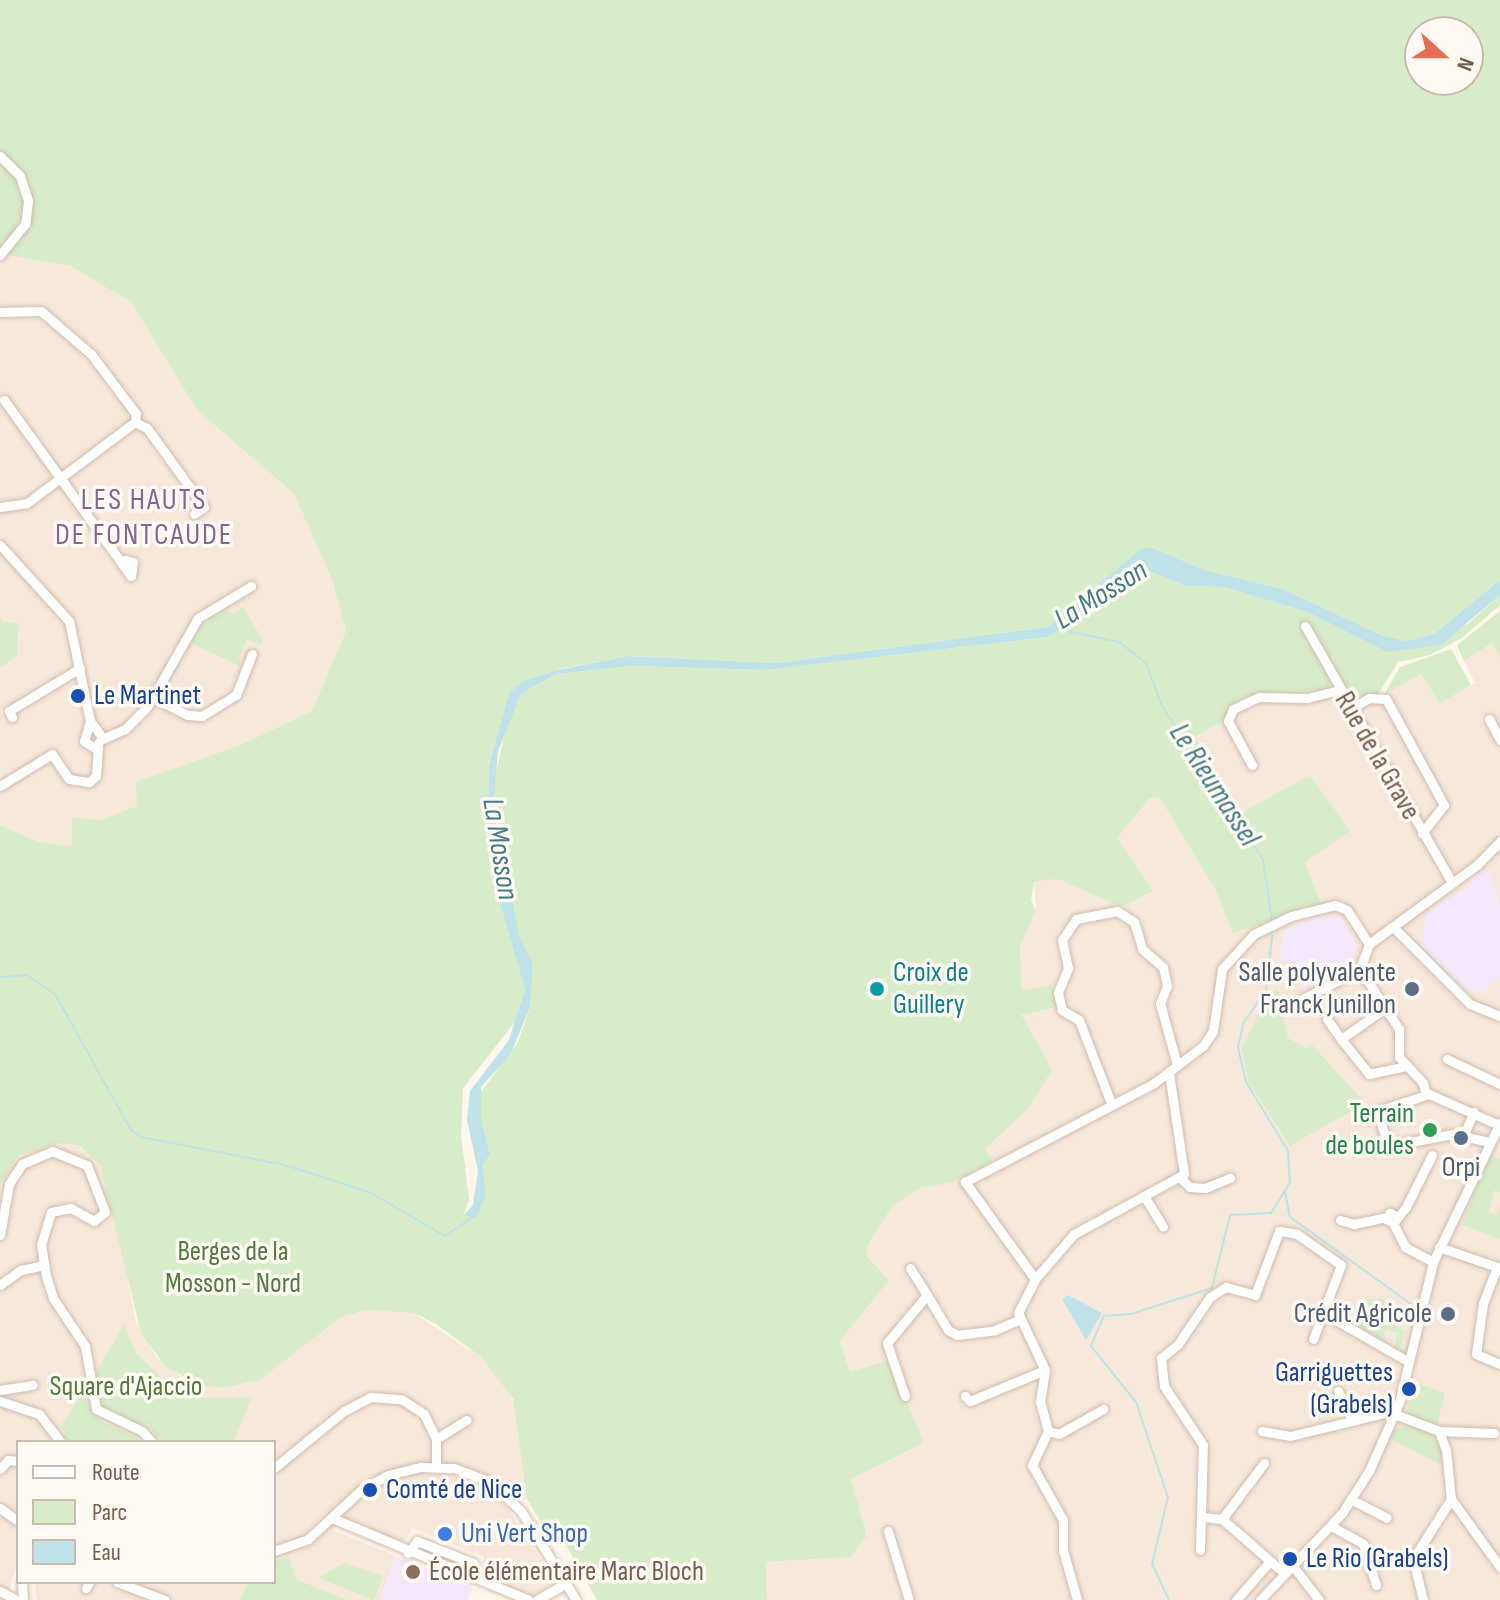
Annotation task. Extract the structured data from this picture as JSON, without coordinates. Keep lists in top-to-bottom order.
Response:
{
  "streets": {
    "street": ["Rue de la Grave"]
  },
  "districts": ["LES HAUTS DE FONTCAUDE"],
  "water": ["La Mosson", "Le Rieumassel"],
  "parks": ["Berges de la Mosson - Nord", "Square d'Ajaccio"],
  "places": [
    "Le Martinet",
    "Croix de Guillery",
    "Salle polyvalente Franck Junillon",
    "Terrain de boules",
    "Orpi",
    "Crédit Agricole",
    "Garriguettes (Grabels)",
    "Comté de Nice",
    "Uni Vert Shop",
    "Le Rio (Grabels)",
    "École élémentaire Marc Bloch"
  ],
  "legend": ["Route", "Parc", "Eau"],
  "north": "right"
}
